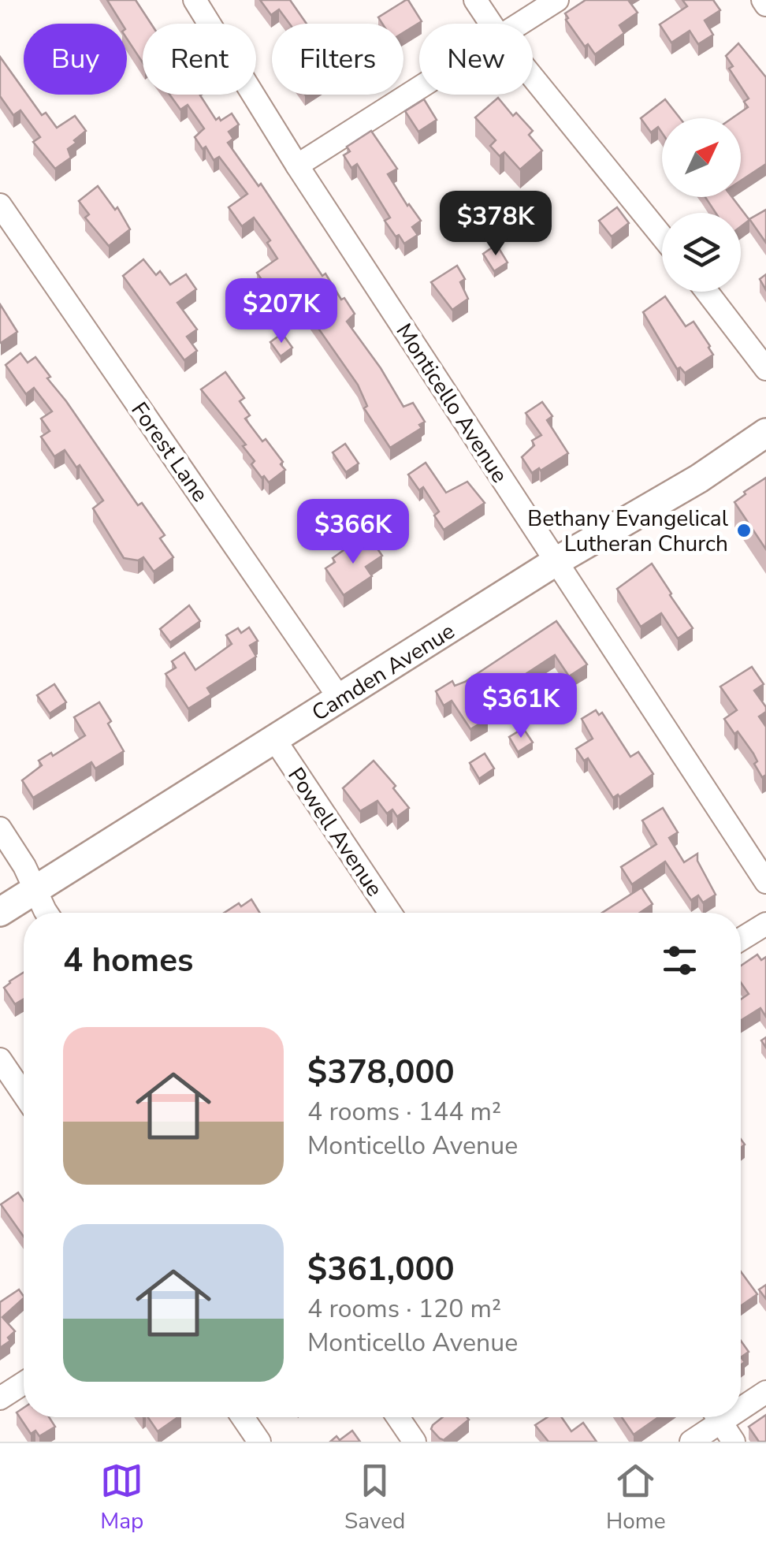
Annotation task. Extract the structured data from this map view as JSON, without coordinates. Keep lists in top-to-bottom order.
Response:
{
  "streets": {
    "street": [
      "Monticello Avenue",
      "Forest Lane",
      "Camden Avenue",
      "Powell Avenue"
    ]
  },
  "crossings": [
    ["Monticello Avenue", "Camden Avenue"],
    ["Forest Lane", "Camden Avenue"],
    ["Camden Avenue", "Powell Avenue"]
  ],
  "places": ["Bethany Evangelical Lutheran Church"],
  "north": "top right",
  "page": {
    "chip": [
      "Buy",
      "Rent",
      "Filters",
      "New"
    ],
    "price": [
      "$378K",
      "$207K",
      "$366K",
      "$361K"
    ],
    "heading": "4 homes",
    "list": [
      {
        "name": "$378,000",
        "note": "4 rooms · 144 m² · Monticello Avenue"
      },
      {
        "name": "$361,000",
        "note": "4 rooms · 120 m² · Monticello Avenue"
      }
    ],
    "tabs": ["Map", "Saved", "Home"]
  }
}
